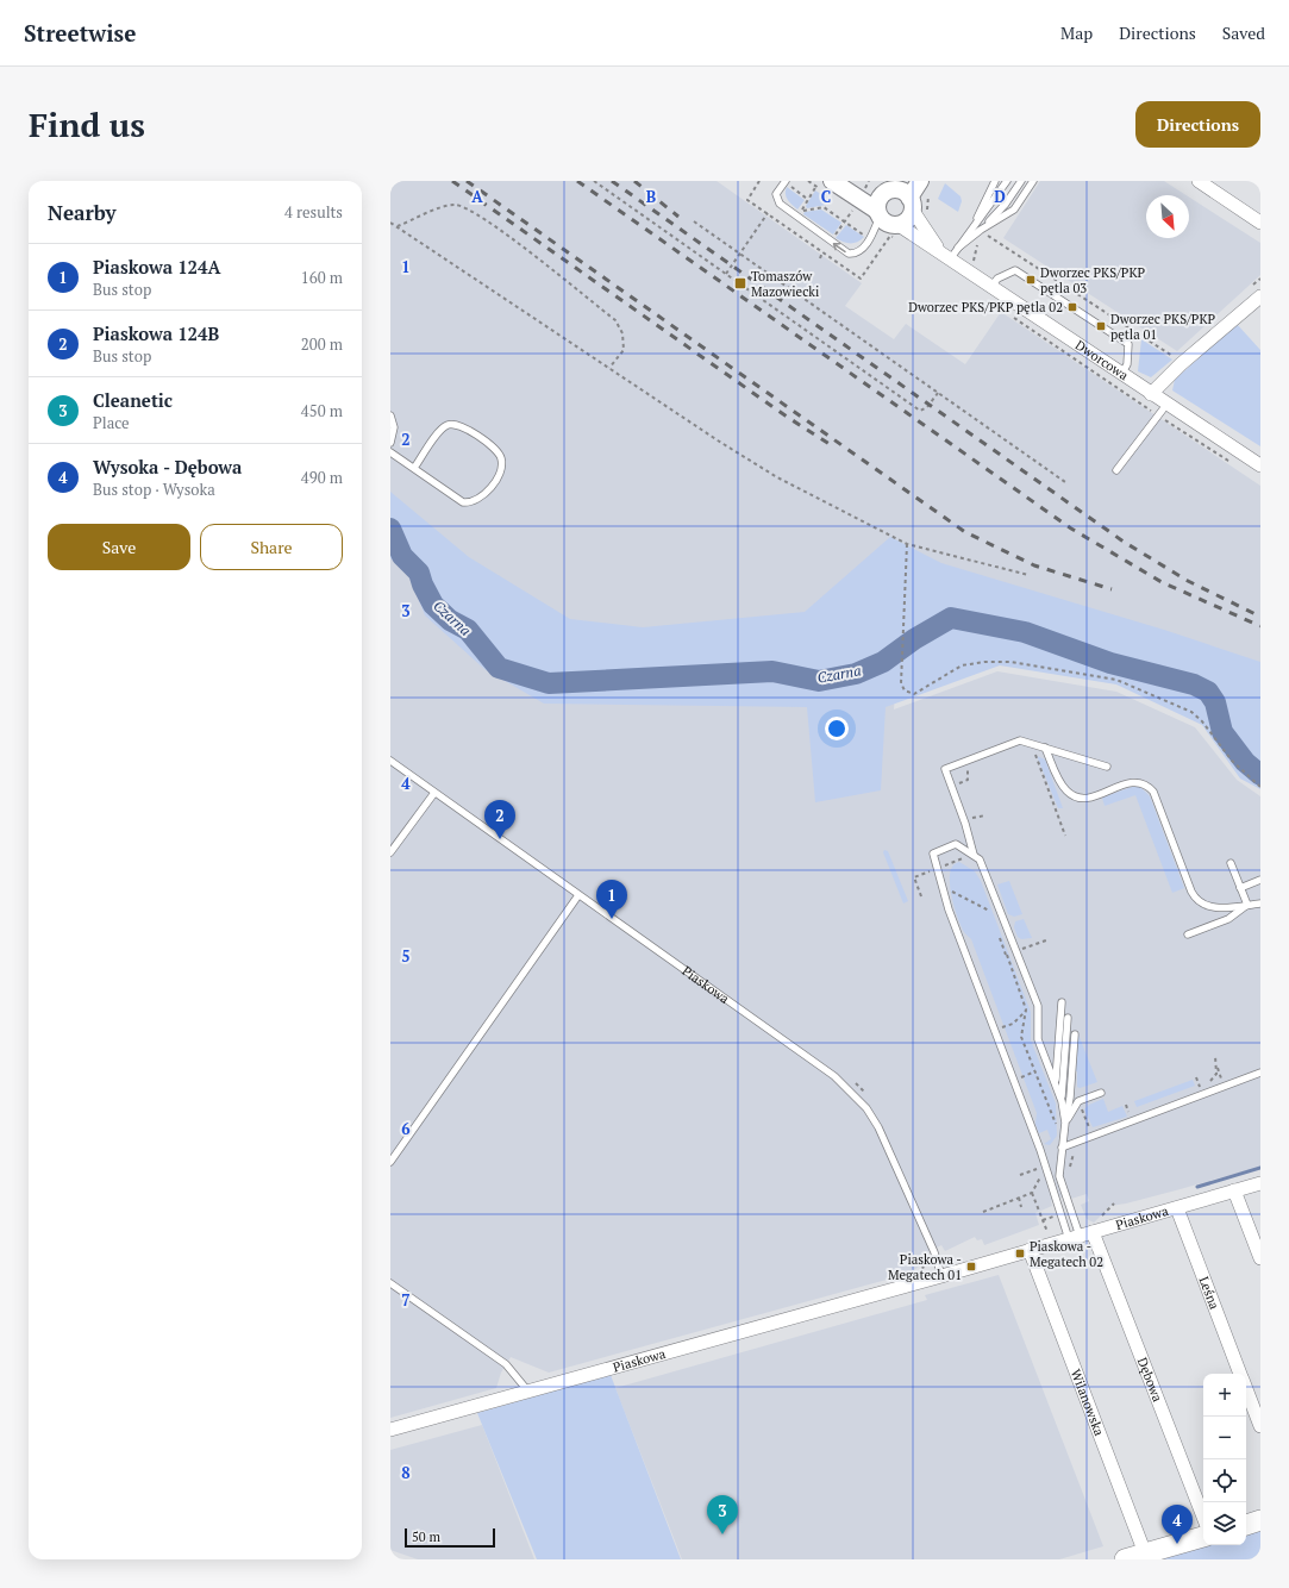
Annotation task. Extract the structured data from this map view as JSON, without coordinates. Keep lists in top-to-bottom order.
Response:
{
  "streets": {
    "street": [
      "Dworcowa",
      "Piaskowa",
      "Leśna",
      "Dębowa",
      "Wilanowska"
    ]
  },
  "crossings": [
    ["Piaskowa", "Leśna"],
    ["Piaskowa", "Dębowa"],
    ["Piaskowa", "Wilanowska"]
  ],
  "water": ["Czarna"],
  "places": {
    "transit": [
      "Dworzec PKS/PKP pętla 03",
      "Tomaszów Mazowiecki",
      "Dworzec PKS/PKP pętla 02",
      "Dworzec PKS/PKP pętla 01",
      "Piaskowa - Megatech 02",
      "Piaskowa - Megatech 01"
    ]
  },
  "scale_bar": "50 m",
  "north": "bottom right",
  "page": {
    "header": "Streetwise",
    "nav": ["Map", "Directions", "Saved"],
    "buttons": [
      "Directions",
      ["Save", "Share"]
    ],
    "title": "Find us",
    "heading": ["Nearby", "4 results"],
    "list": [
      {
        "mark": "1",
        "name": "Piaskowa 124A",
        "note": "Bus stop",
        "value": "160 m"
      },
      {
        "mark": "2",
        "name": "Piaskowa 124B",
        "note": "Bus stop",
        "value": "200 m"
      },
      {
        "mark": "3",
        "name": "Cleanetic",
        "note": "Place",
        "value": "450 m"
      },
      {
        "mark": "4",
        "name": "Wysoka - Dębowa",
        "note": "Bus stop · Wysoka",
        "value": "490 m"
      }
    ],
    "pins": [
      "2",
      "1",
      "3",
      "4"
    ],
    "map_buttons": ["+", "−"],
    "scale": "50 m"
  },
  "grid": {
    "columns": [
      "A",
      "B",
      "C",
      "D"
    ],
    "rows": [
      "1",
      "2",
      "3",
      "4",
      "5",
      "6",
      "7",
      "8"
    ]
  }
}
